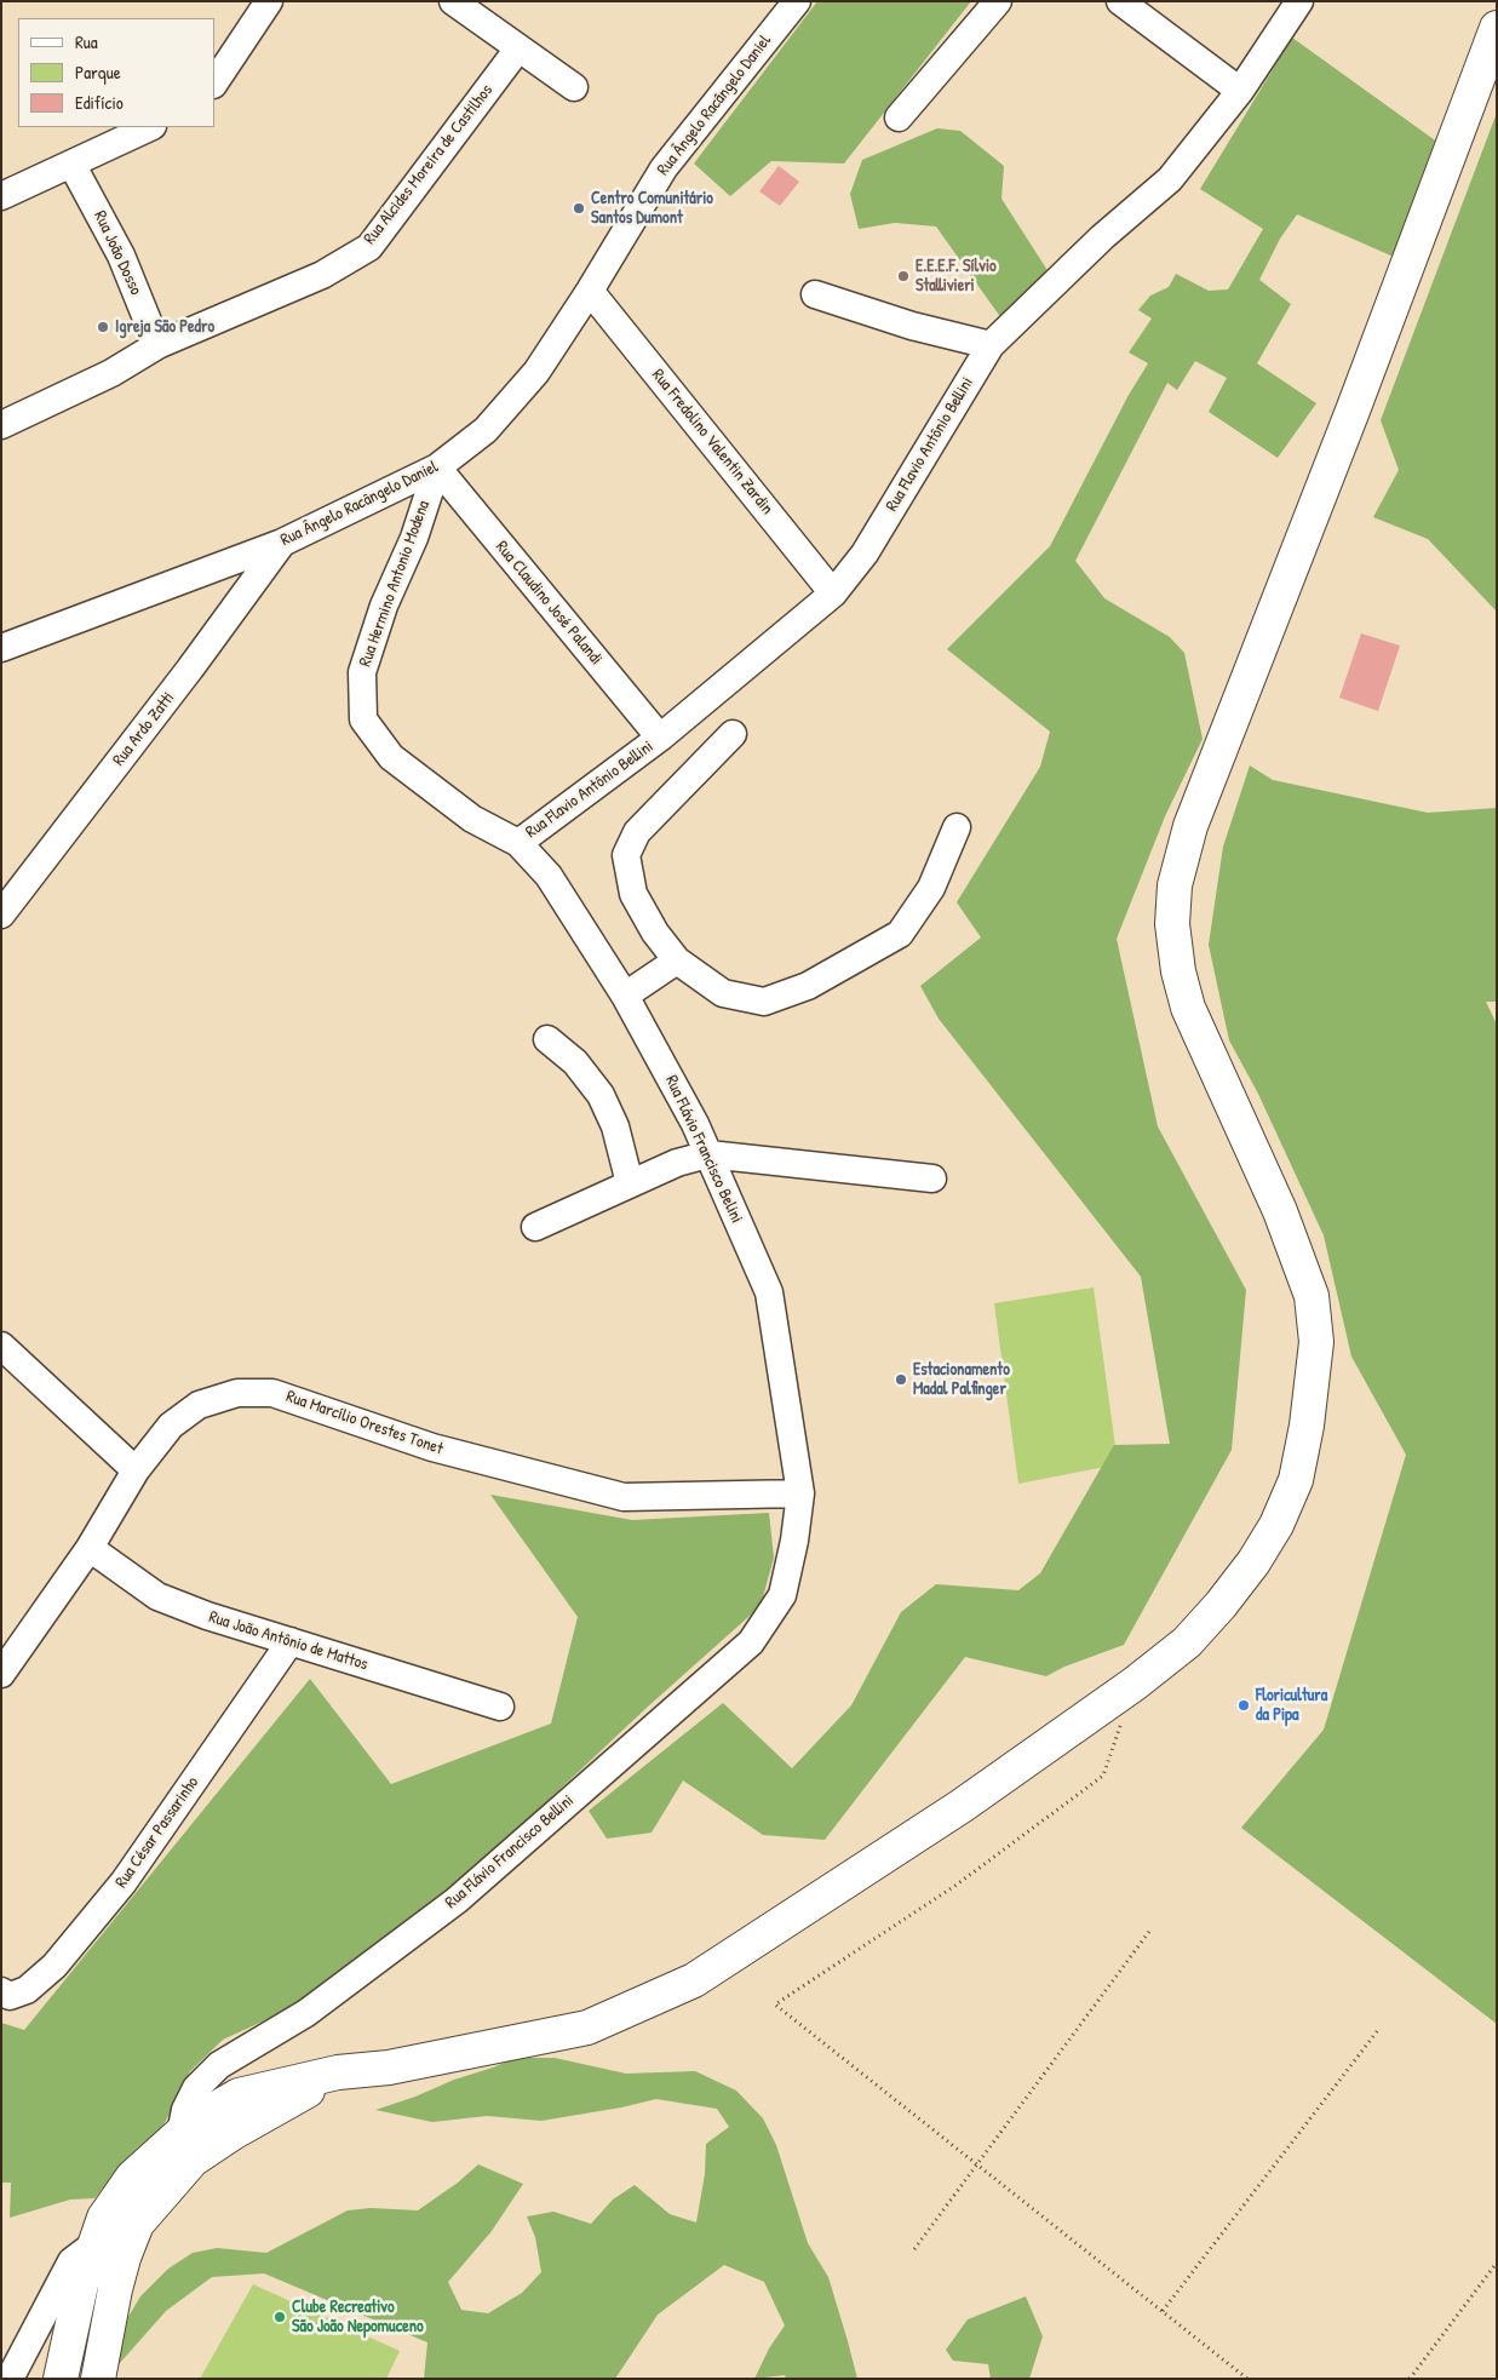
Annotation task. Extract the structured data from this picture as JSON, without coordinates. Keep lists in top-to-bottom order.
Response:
{
  "streets": {
    "street": [
      "Rua Ângelo Racângelo Daniel",
      "Rua Alcides Moreira de Castilhos",
      "Rua João Dosso",
      "Rua Fredolino Valentin Zardin",
      "Rua Flavio Antônio Bellini",
      "Rua Hermino Antonio Modena",
      "Rua Claudino José Palandi",
      "Rua Ardo Zatti",
      "Rua Flávio Francisco Belini",
      "Rua Marcílio Orestes Tonet",
      "Rua João Antônio de Mattos",
      "Rua César Passarinho",
      "Rua Flávio Francisco Bellini"
    ]
  },
  "crossings": [
    ["Rua Ângelo Racângelo Daniel", "Rua Fredolino Valentin Zardin"],
    ["Rua Ângelo Racângelo Daniel", "Rua Hermino Antonio Modena"],
    ["Rua Ângelo Racângelo Daniel", "Rua Claudino José Palandi"],
    ["Rua Ângelo Racângelo Daniel", "Rua Ardo Zatti"],
    ["Rua Alcides Moreira de Castilhos", "Rua João Dosso"],
    ["Rua Fredolino Valentin Zardin", "Rua Flavio Antônio Bellini"],
    ["Rua Flavio Antônio Bellini", "Rua Hermino Antonio Modena"],
    ["Rua Flavio Antônio Bellini", "Rua Claudino José Palandi"],
    ["Rua Flavio Antônio Bellini", "Rua Flávio Francisco Belini"],
    ["Rua Hermino Antonio Modena", "Rua Claudino José Palandi"],
    ["Rua Hermino Antonio Modena", "Rua Flávio Francisco Belini"],
    ["Rua Flávio Francisco Belini", "Rua Marcílio Orestes Tonet"],
    ["Rua Flávio Francisco Belini", "Rua Flávio Francisco Bellini"],
    ["Rua Marcílio Orestes Tonet", "Rua João Antônio de Mattos"],
    ["Rua Marcílio Orestes Tonet", "Rua Flávio Francisco Bellini"],
    ["Rua João Antônio de Mattos", "Rua César Passarinho"]
  ],
  "places": [
    "Centro Comunitário Santos Dumont",
    "E.E.E.F. Sílvio Stallivieri",
    "Igreja São Pedro",
    "Estacionamento Madal Palfinger",
    "Floricultura da Pipa",
    "Clube Recreativo São João Nepomuceno"
  ],
  "legend": ["Rua", "Parque", "Edifício"]
}
